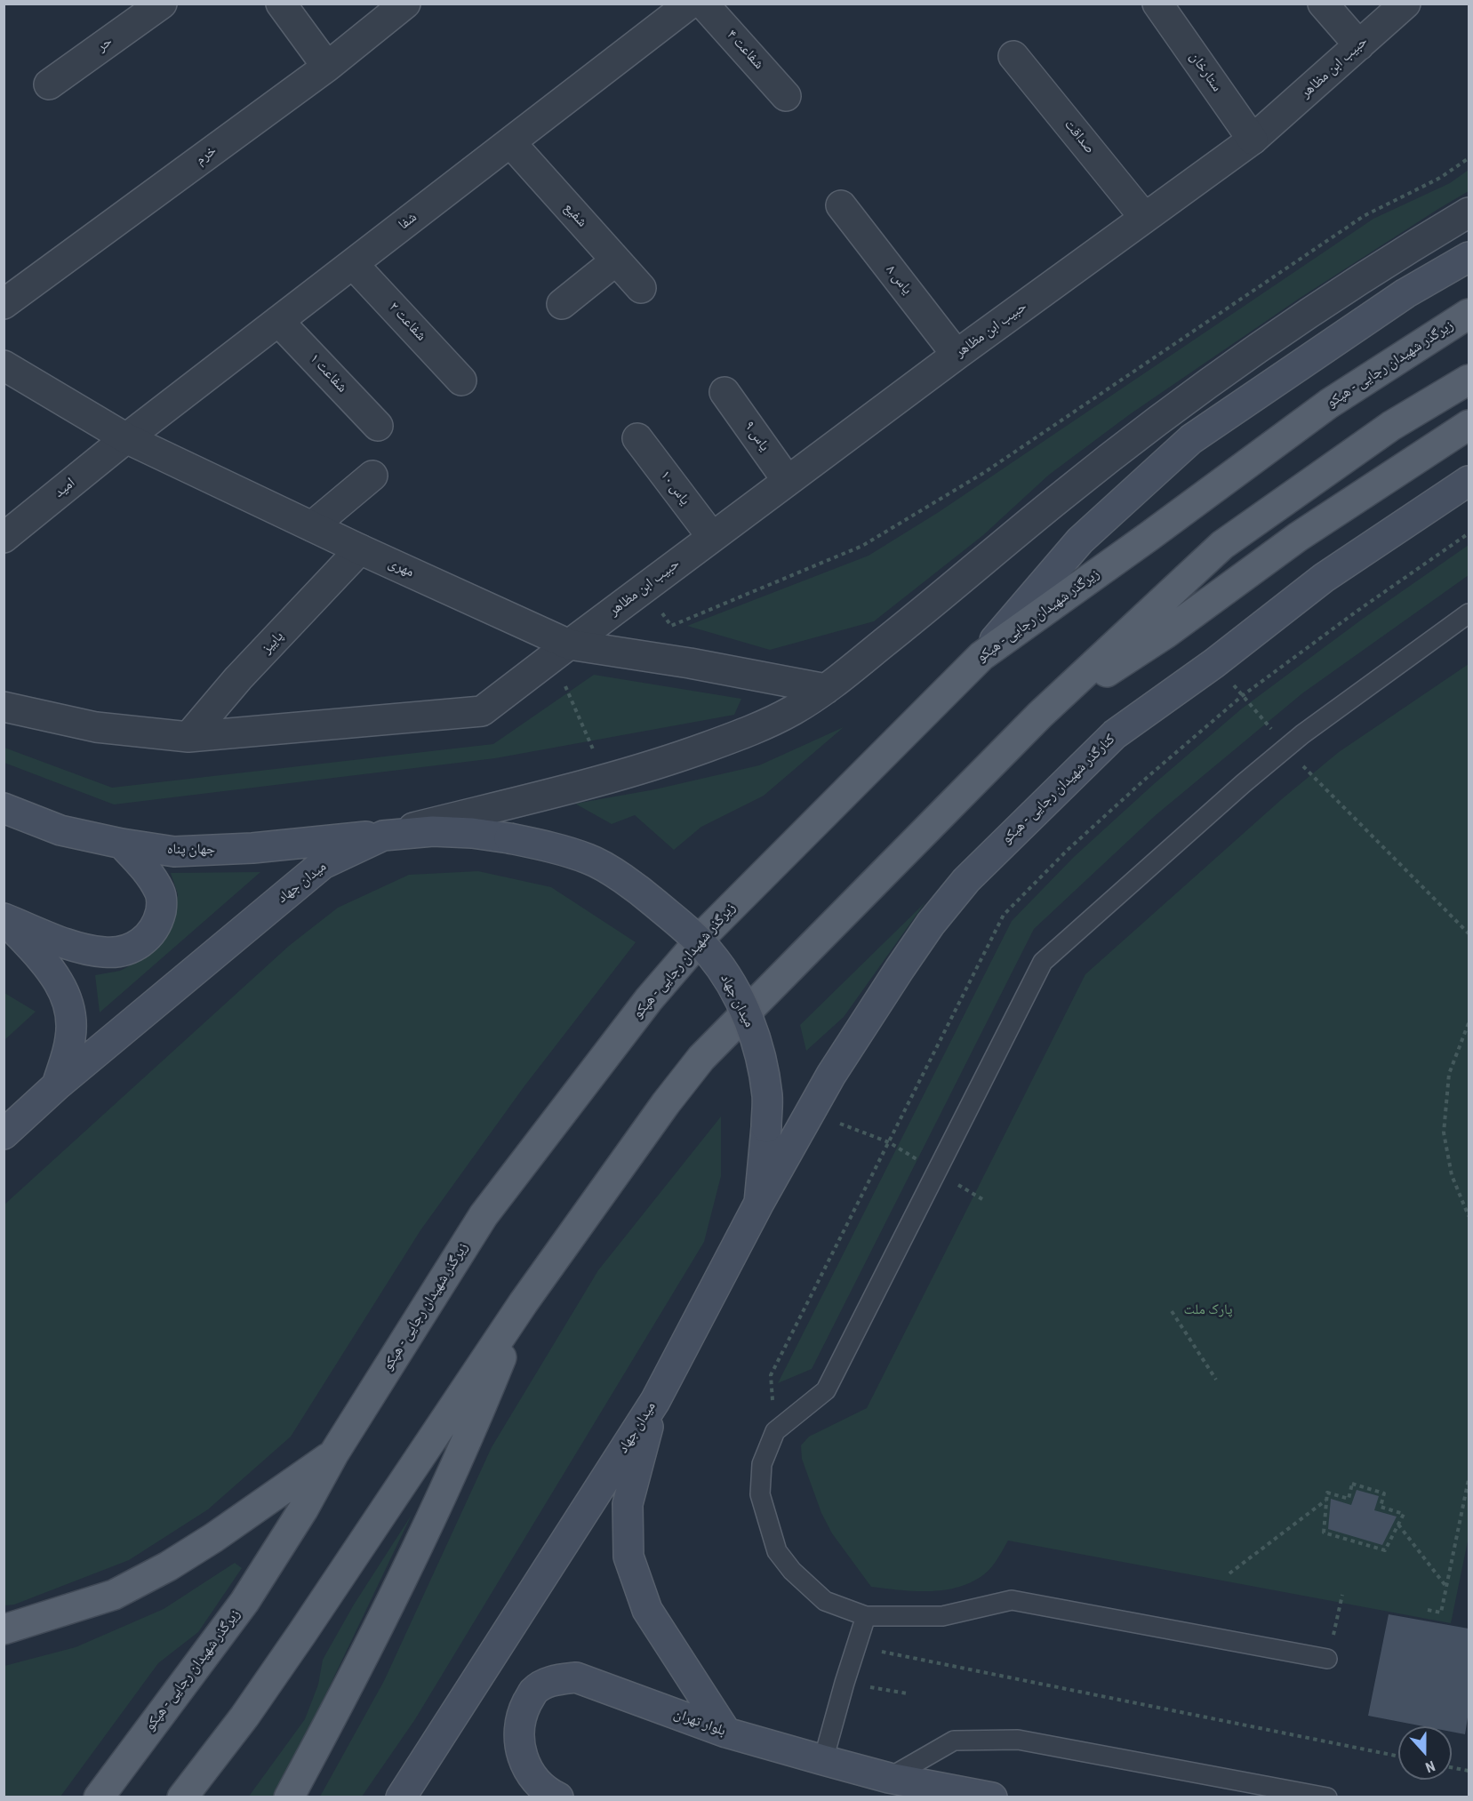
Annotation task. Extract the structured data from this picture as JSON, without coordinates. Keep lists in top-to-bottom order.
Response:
{
  "streets": {
    "main road": [
      "زیرگذر شهیدان رجایی - هپکو",
      "کنارگذر شهیدان رجایی - هپکو",
      "جهان پناه",
      "میدان جهاد",
      "بلوار تهران"
    ],
    "street": [
      "حر",
      "شفاعت ۴",
      "حبیب ابن مظاهر",
      "ستارخان",
      "صداقت",
      "خرم",
      "شفیع",
      "شفا",
      "یاس ۸",
      "شفاعت ۲",
      "شفاعت ۱",
      "یاس ۹",
      "امید",
      "یاس ۱۰",
      "مهری",
      "پاییز"
    ]
  },
  "crossings": [
    ["حبیب ابن مظاهر", "ستارخان"],
    ["حبیب ابن مظاهر", "صداقت"],
    ["حبیب ابن مظاهر", "یاس ۸"],
    ["حبیب ابن مظاهر", "یاس ۹"],
    ["حبیب ابن مظاهر", "یاس ۱۰"],
    ["حبیب ابن مظاهر", "مهری"],
    ["حبیب ابن مظاهر", "پاییز"],
    ["شفیع", "شفا"],
    ["شفا", "شفاعت ۲"],
    ["شفا", "شفاعت ۱"],
    ["شفا", "امید"],
    ["شفا", "مهری"],
    ["امید", "مهری"],
    ["مهری", "پاییز"],
    ["کنارگذر شهیدان رجایی - هپکو", "میدان جهاد"],
    ["جهان پناه", "میدان جهاد"]
  ],
  "parks": ["پارک ملت"],
  "north": "bottom"
}
